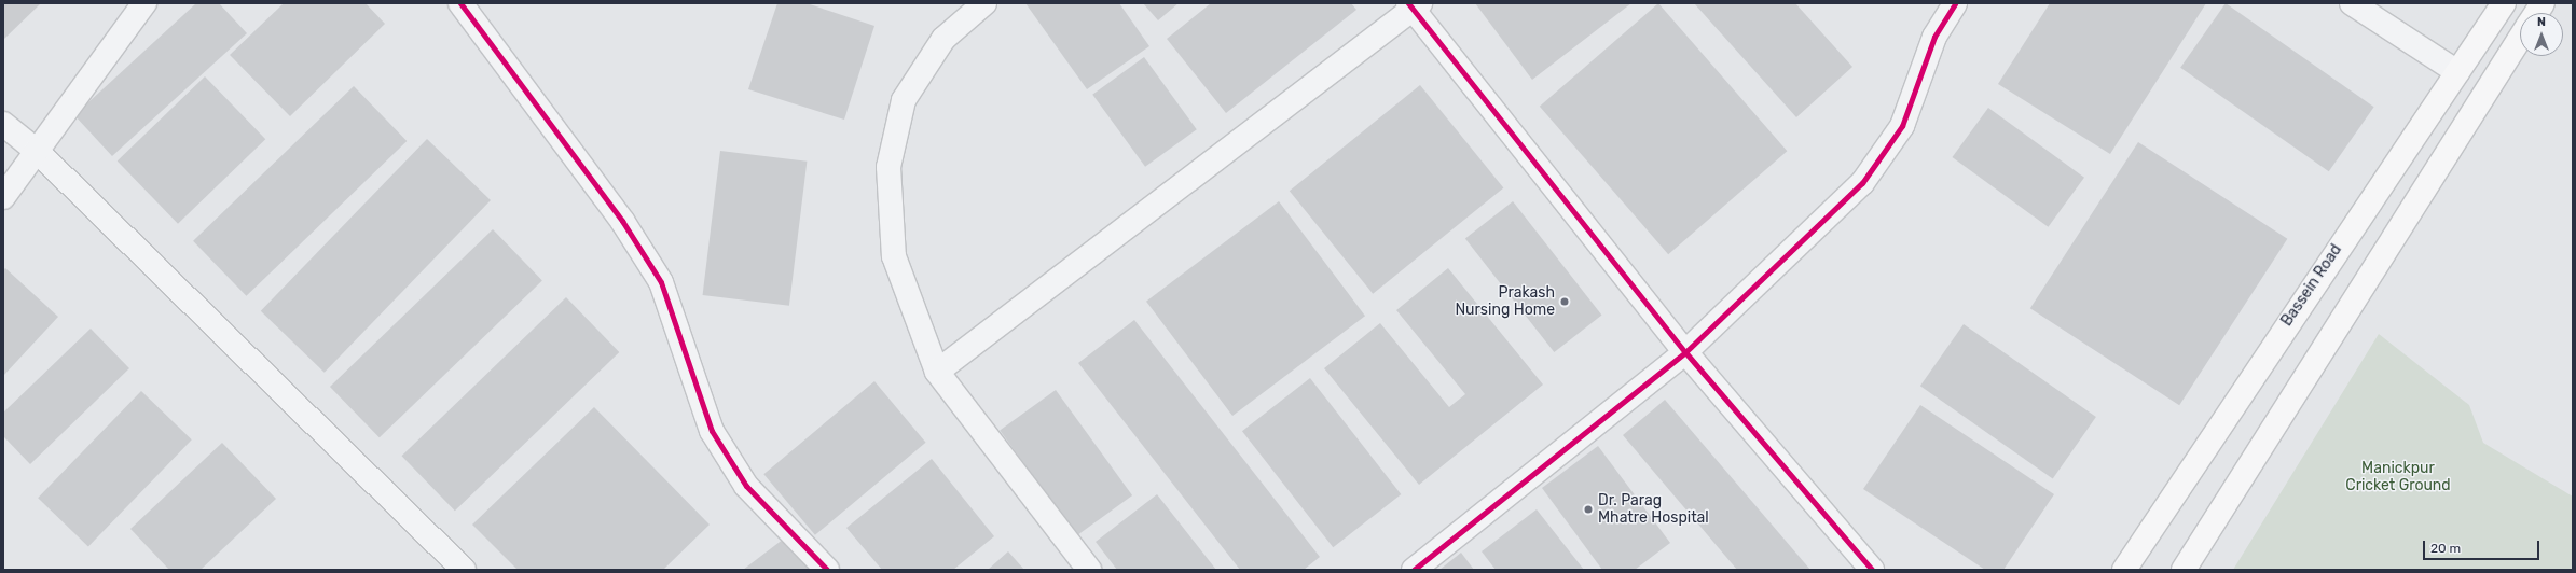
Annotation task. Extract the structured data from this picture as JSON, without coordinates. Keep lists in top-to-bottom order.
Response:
{
  "streets": {
    "main road": ["Bassein Road"]
  },
  "parks": ["Manickpur Cricket Ground"],
  "places": ["Prakash Nursing Home", "Dr. Parag Mhatre Hospital"],
  "scale_bar": "20 m",
  "north": "top"
}
